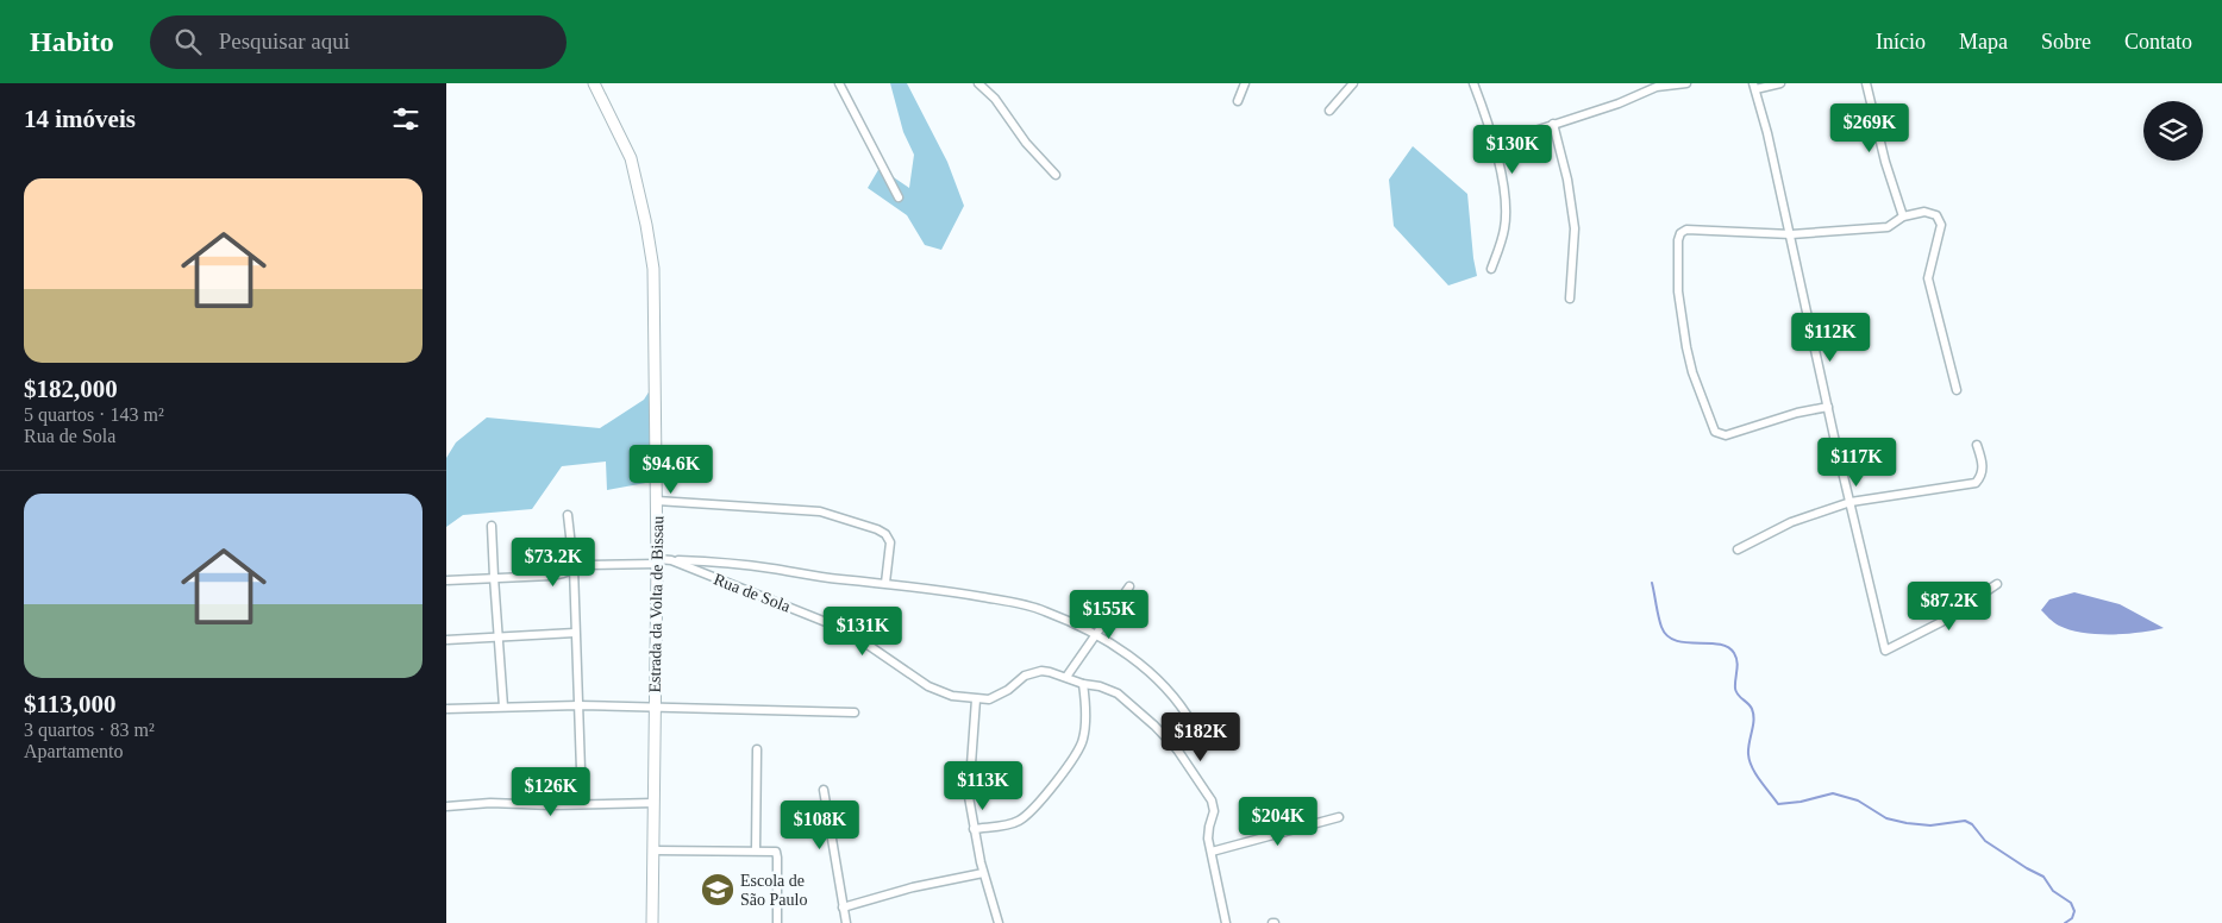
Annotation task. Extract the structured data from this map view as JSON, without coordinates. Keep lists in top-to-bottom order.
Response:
{
  "streets": {
    "main road": ["Estrada da Volta de Bissau"],
    "street": ["Rua de Sola"]
  },
  "crossings": [
    ["Rua de Sola", "Estrada da Volta de Bissau"]
  ],
  "places": {
    "school or university": ["Escola de São Paulo"]
  },
  "page": {
    "header": "Habito",
    "search": "Pesquisar aqui",
    "nav": [
      "Início",
      "Mapa",
      "Sobre",
      "Contato"
    ],
    "heading": "14 imóveis",
    "price": [
      "$269K",
      "$130K",
      "$112K",
      "$117K",
      "$94.6K",
      "$73.2K",
      "$87.2K",
      "$155K",
      "$131K",
      "$182K",
      "$113K",
      "$126K",
      "$204K",
      "$108K"
    ],
    "list": [
      {
        "name": "$182,000",
        "note": "5 quartos · 143 m² · Rua de Sola"
      },
      {
        "name": "$113,000",
        "note": "3 quartos · 83 m² · Apartamento"
      }
    ]
  }
}
